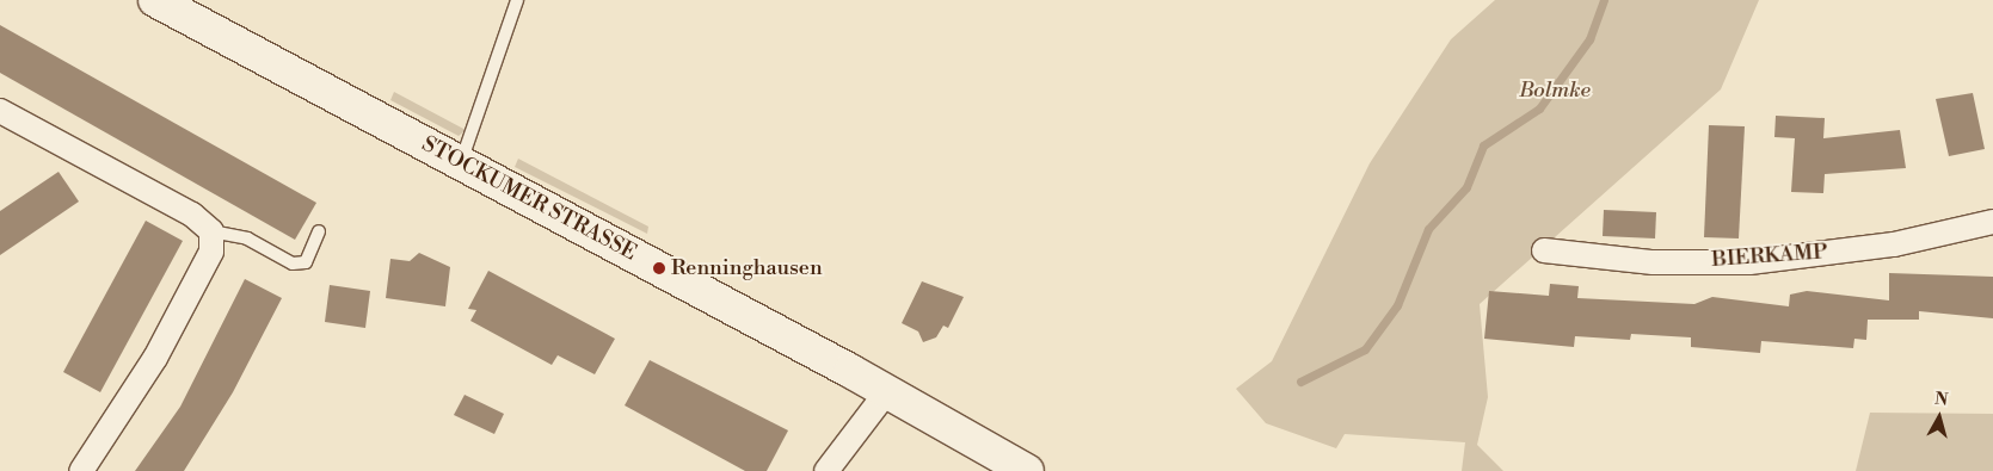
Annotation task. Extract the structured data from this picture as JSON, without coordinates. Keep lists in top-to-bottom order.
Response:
{
  "streets": {
    "main road": ["STOCKUMER STRASSE"],
    "street": ["BIERKAMP"]
  },
  "parks": ["Bolmke"],
  "places": ["Renninghausen"],
  "north": "top"
}
